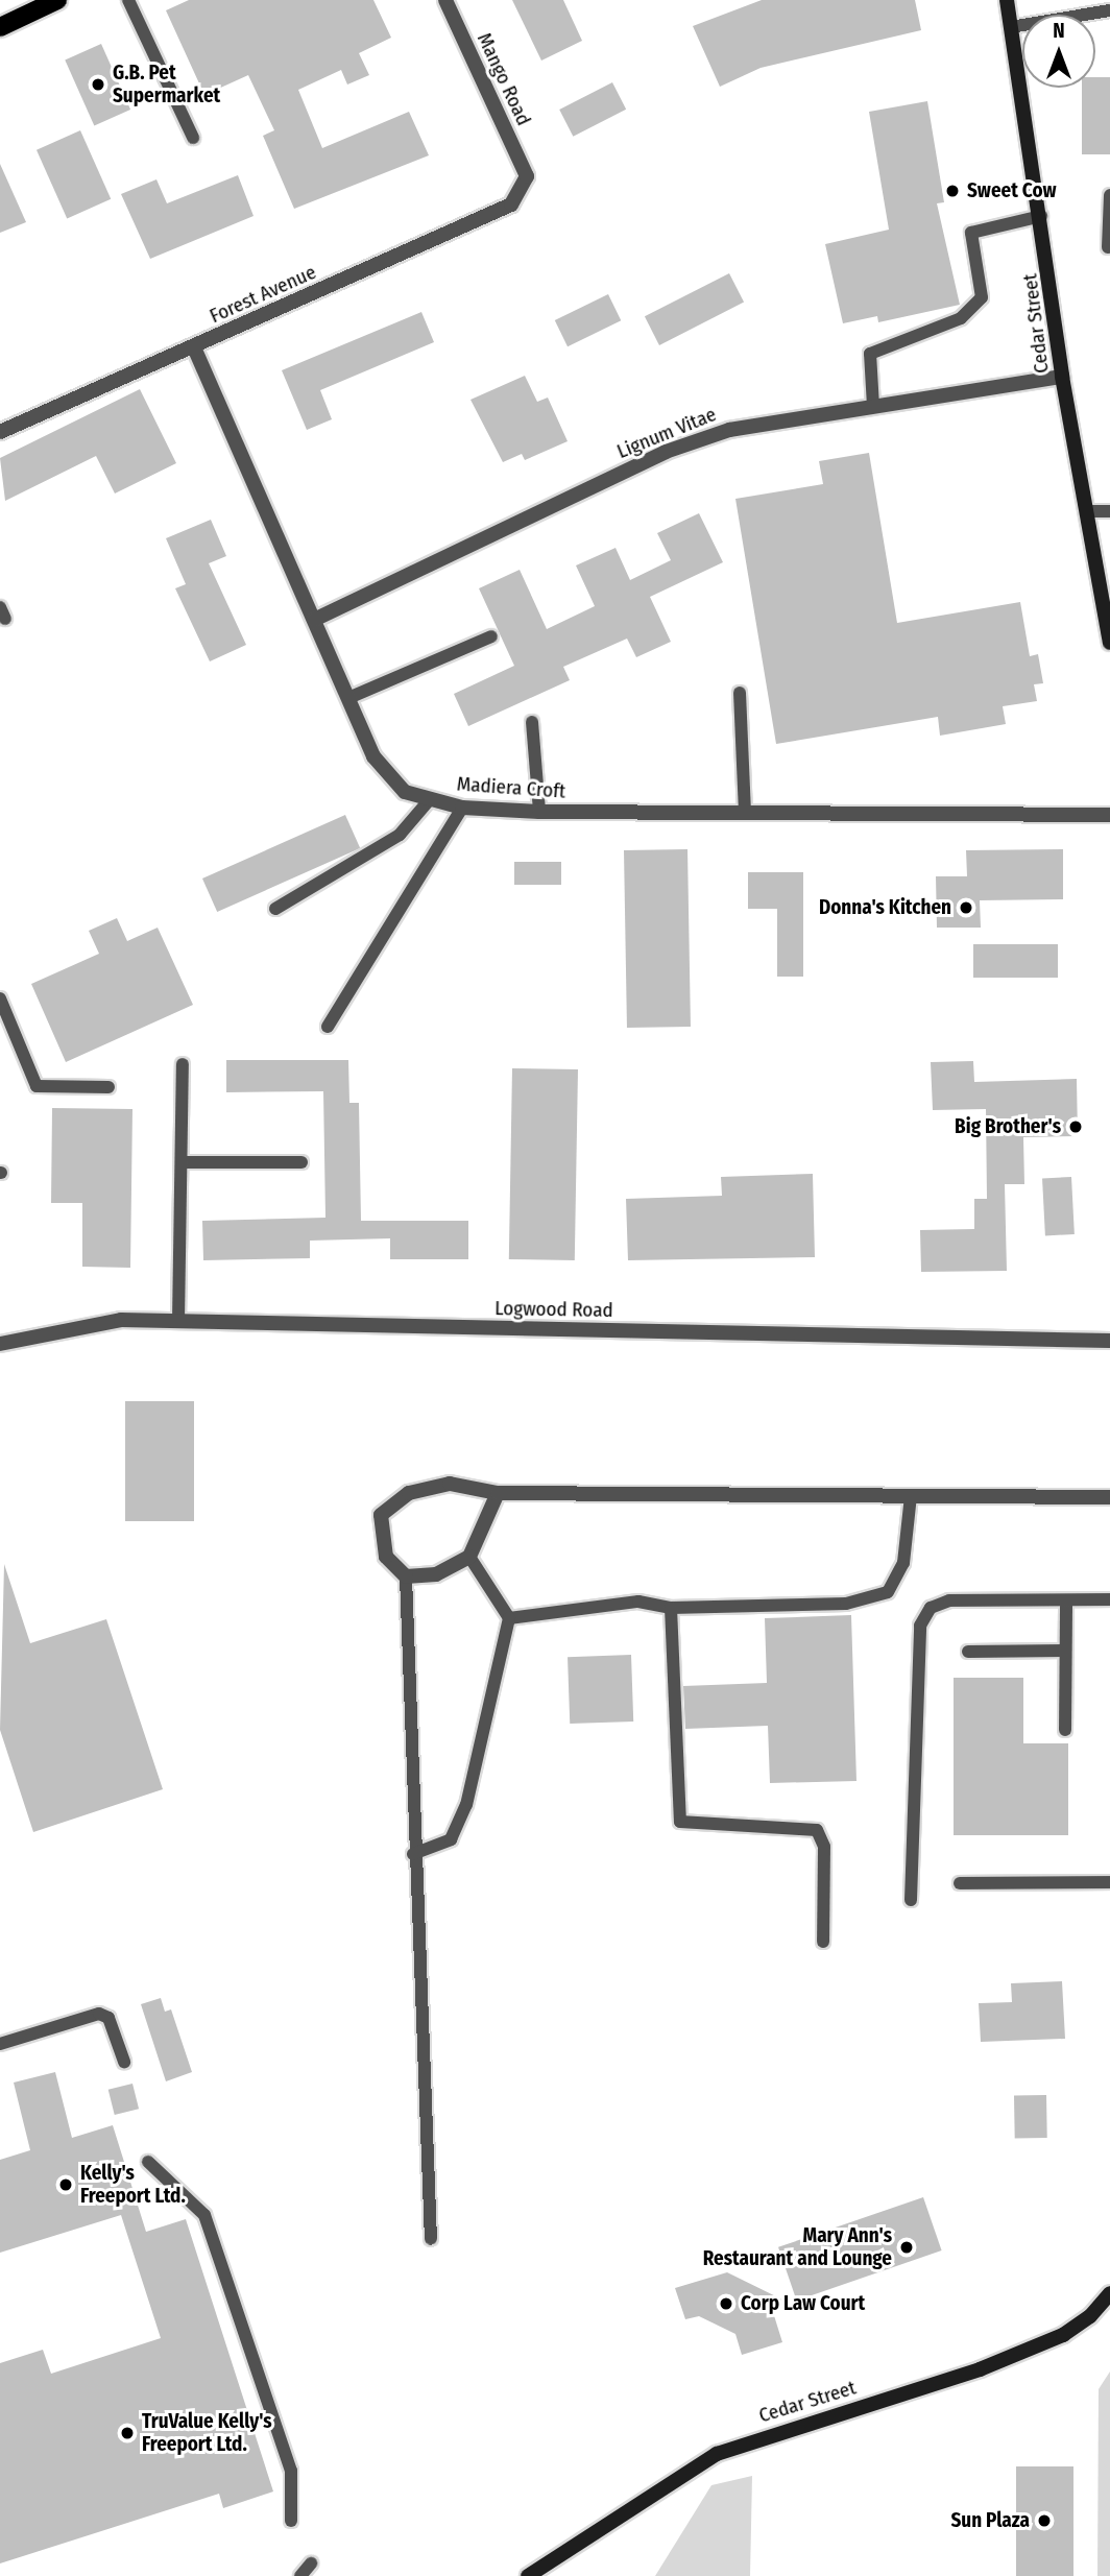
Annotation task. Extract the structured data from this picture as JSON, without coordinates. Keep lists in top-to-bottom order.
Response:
{
  "streets": {
    "main road": ["Cedar Street"],
    "street": [
      "Mango Road",
      "Forest Avenue",
      "Lignum Vitae",
      "Madiera Croft",
      "Logwood Road"
    ]
  },
  "crossings": [
    ["Mango Road", "Forest Avenue"],
    ["Forest Avenue", "Madiera Croft"],
    ["Cedar Street", "Lignum Vitae"],
    ["Lignum Vitae", "Madiera Croft"]
  ],
  "places": [
    "G.B. Pet Supermarket",
    "Sweet Cow",
    "Donna's Kitchen",
    "Big Brother's",
    "Kelly's Freeport Ltd.",
    "Mary Ann's Restaurant and Lounge",
    "Corp Law Court",
    "TruValue Kelly's Freeport Ltd.",
    "Sun Plaza"
  ],
  "north": "top"
}
